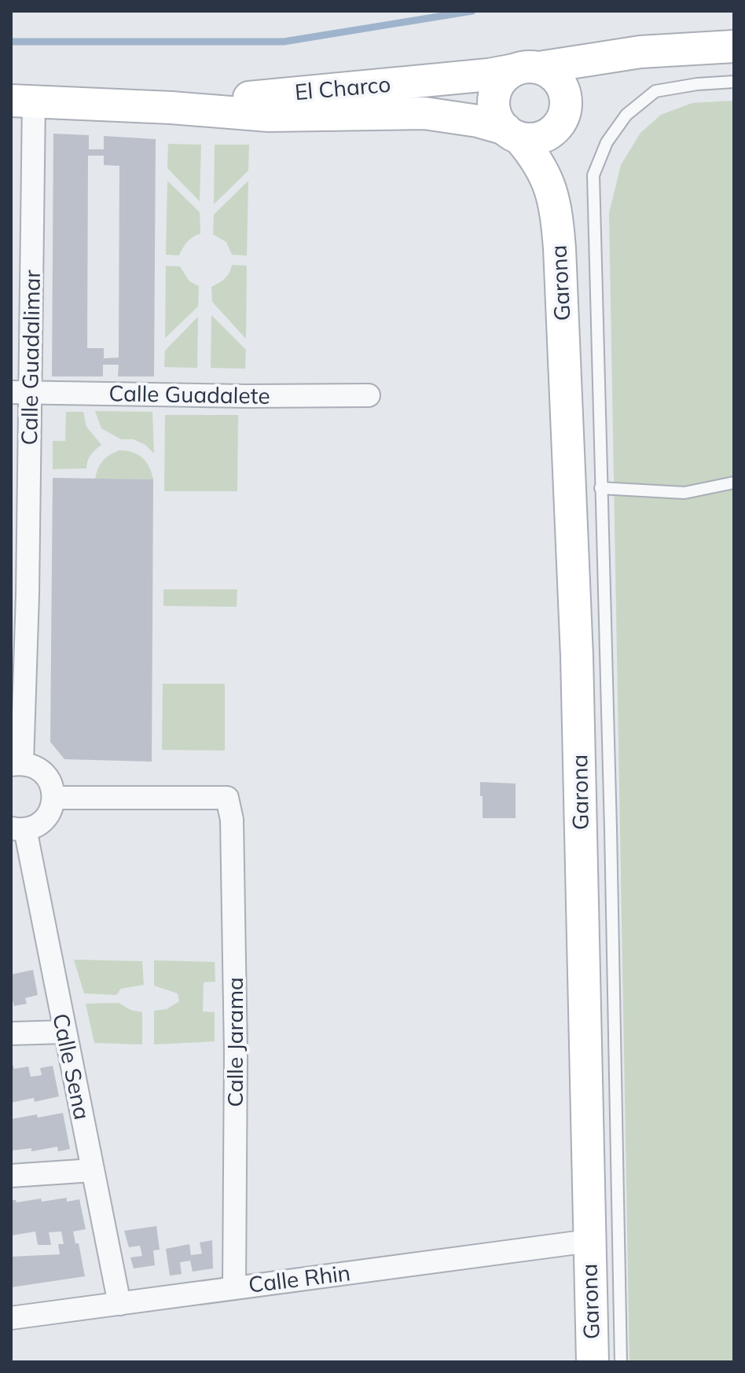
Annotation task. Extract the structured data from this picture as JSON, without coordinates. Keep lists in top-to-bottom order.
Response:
{
  "streets": {
    "main road": ["El Charco", "Garona"],
    "street": [
      "Calle Guadalimar",
      "Calle Guadalete",
      "Calle Jarama",
      "Calle Sena",
      "Calle Rhin"
    ]
  },
  "crossings": [
    ["El Charco", "Calle Guadalimar"],
    ["Garona", "Calle Rhin"],
    ["Calle Guadalimar", "Calle Guadalete"],
    ["Calle Jarama", "Calle Rhin"],
    ["Calle Sena", "Calle Rhin"]
  ]
}
